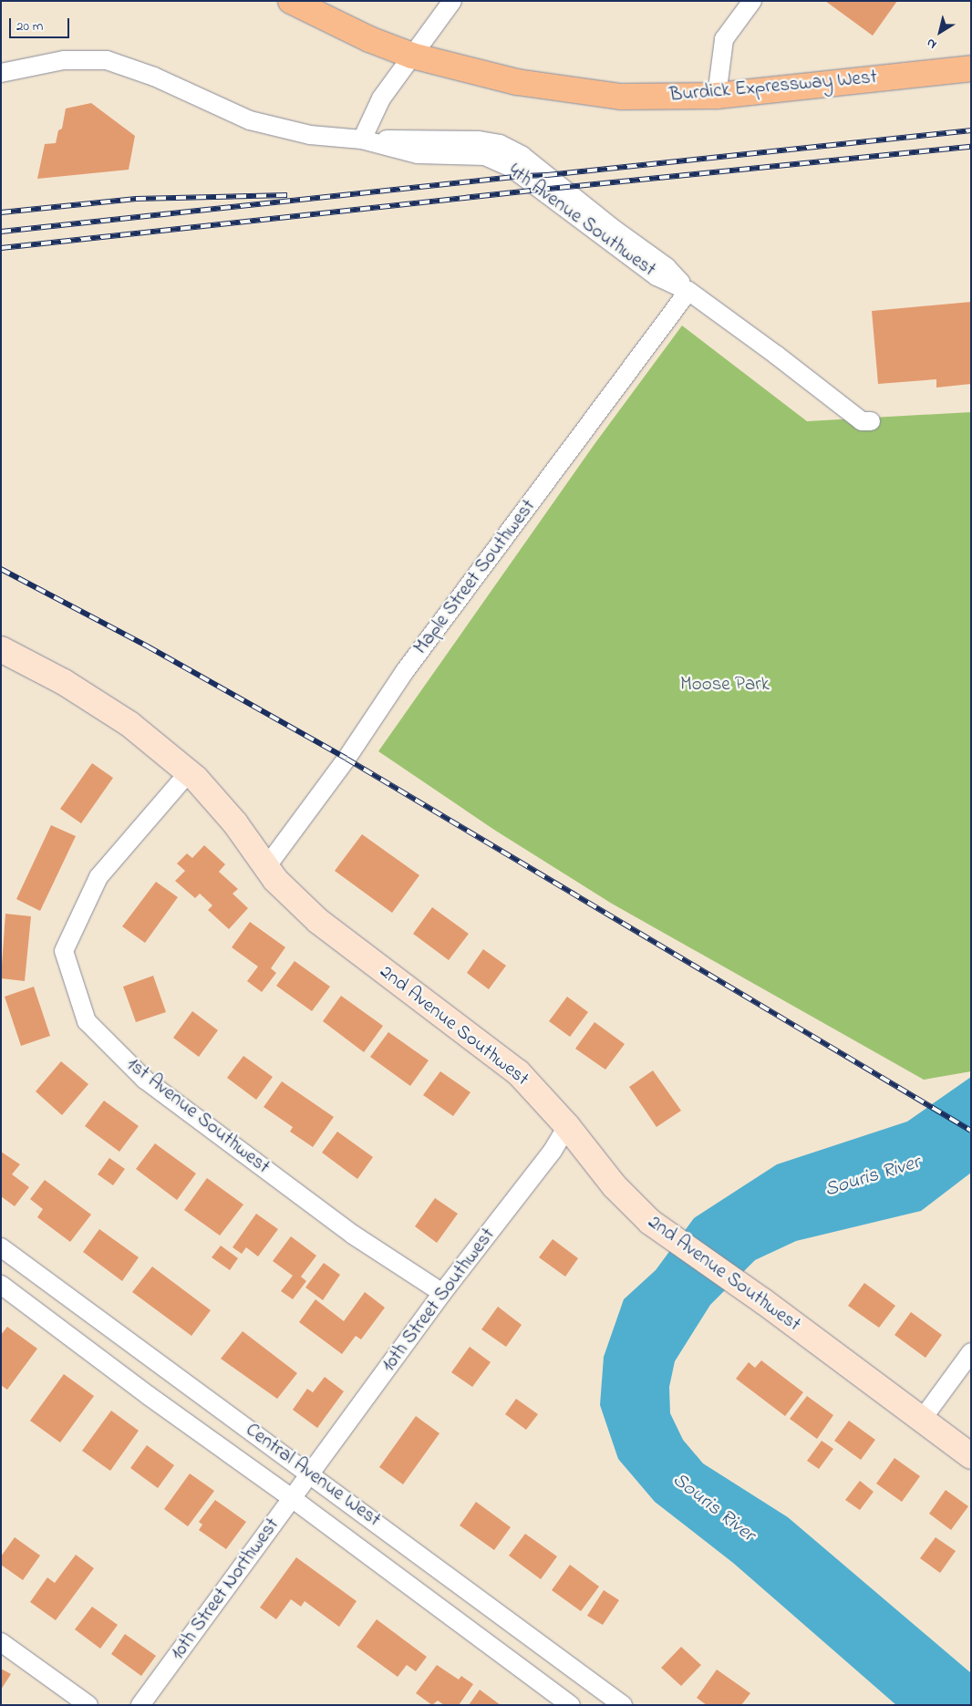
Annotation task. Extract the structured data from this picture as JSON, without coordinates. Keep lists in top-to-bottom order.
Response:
{
  "streets": {
    "main road": ["Burdick Expressway West"],
    "street": [
      "4th Avenue Southwest",
      "Maple Street Southwest",
      "2nd Avenue Southwest",
      "1st Avenue Southwest",
      "10th Street Southwest",
      "Central Avenue West",
      "10th Street Northwest"
    ]
  },
  "crossings": [
    ["4th Avenue Southwest", "Maple Street Southwest"],
    ["Maple Street Southwest", "2nd Avenue Southwest"],
    ["2nd Avenue Southwest", "1st Avenue Southwest"],
    ["2nd Avenue Southwest", "10th Street Southwest"],
    ["1st Avenue Southwest", "10th Street Southwest"],
    ["10th Street Southwest", "Central Avenue West"],
    ["10th Street Southwest", "10th Street Northwest"],
    ["Central Avenue West", "10th Street Northwest"]
  ],
  "water": ["Souris River"],
  "parks": ["Moose Park"],
  "scale_bar": "20 m",
  "north": "bottom left"
}
